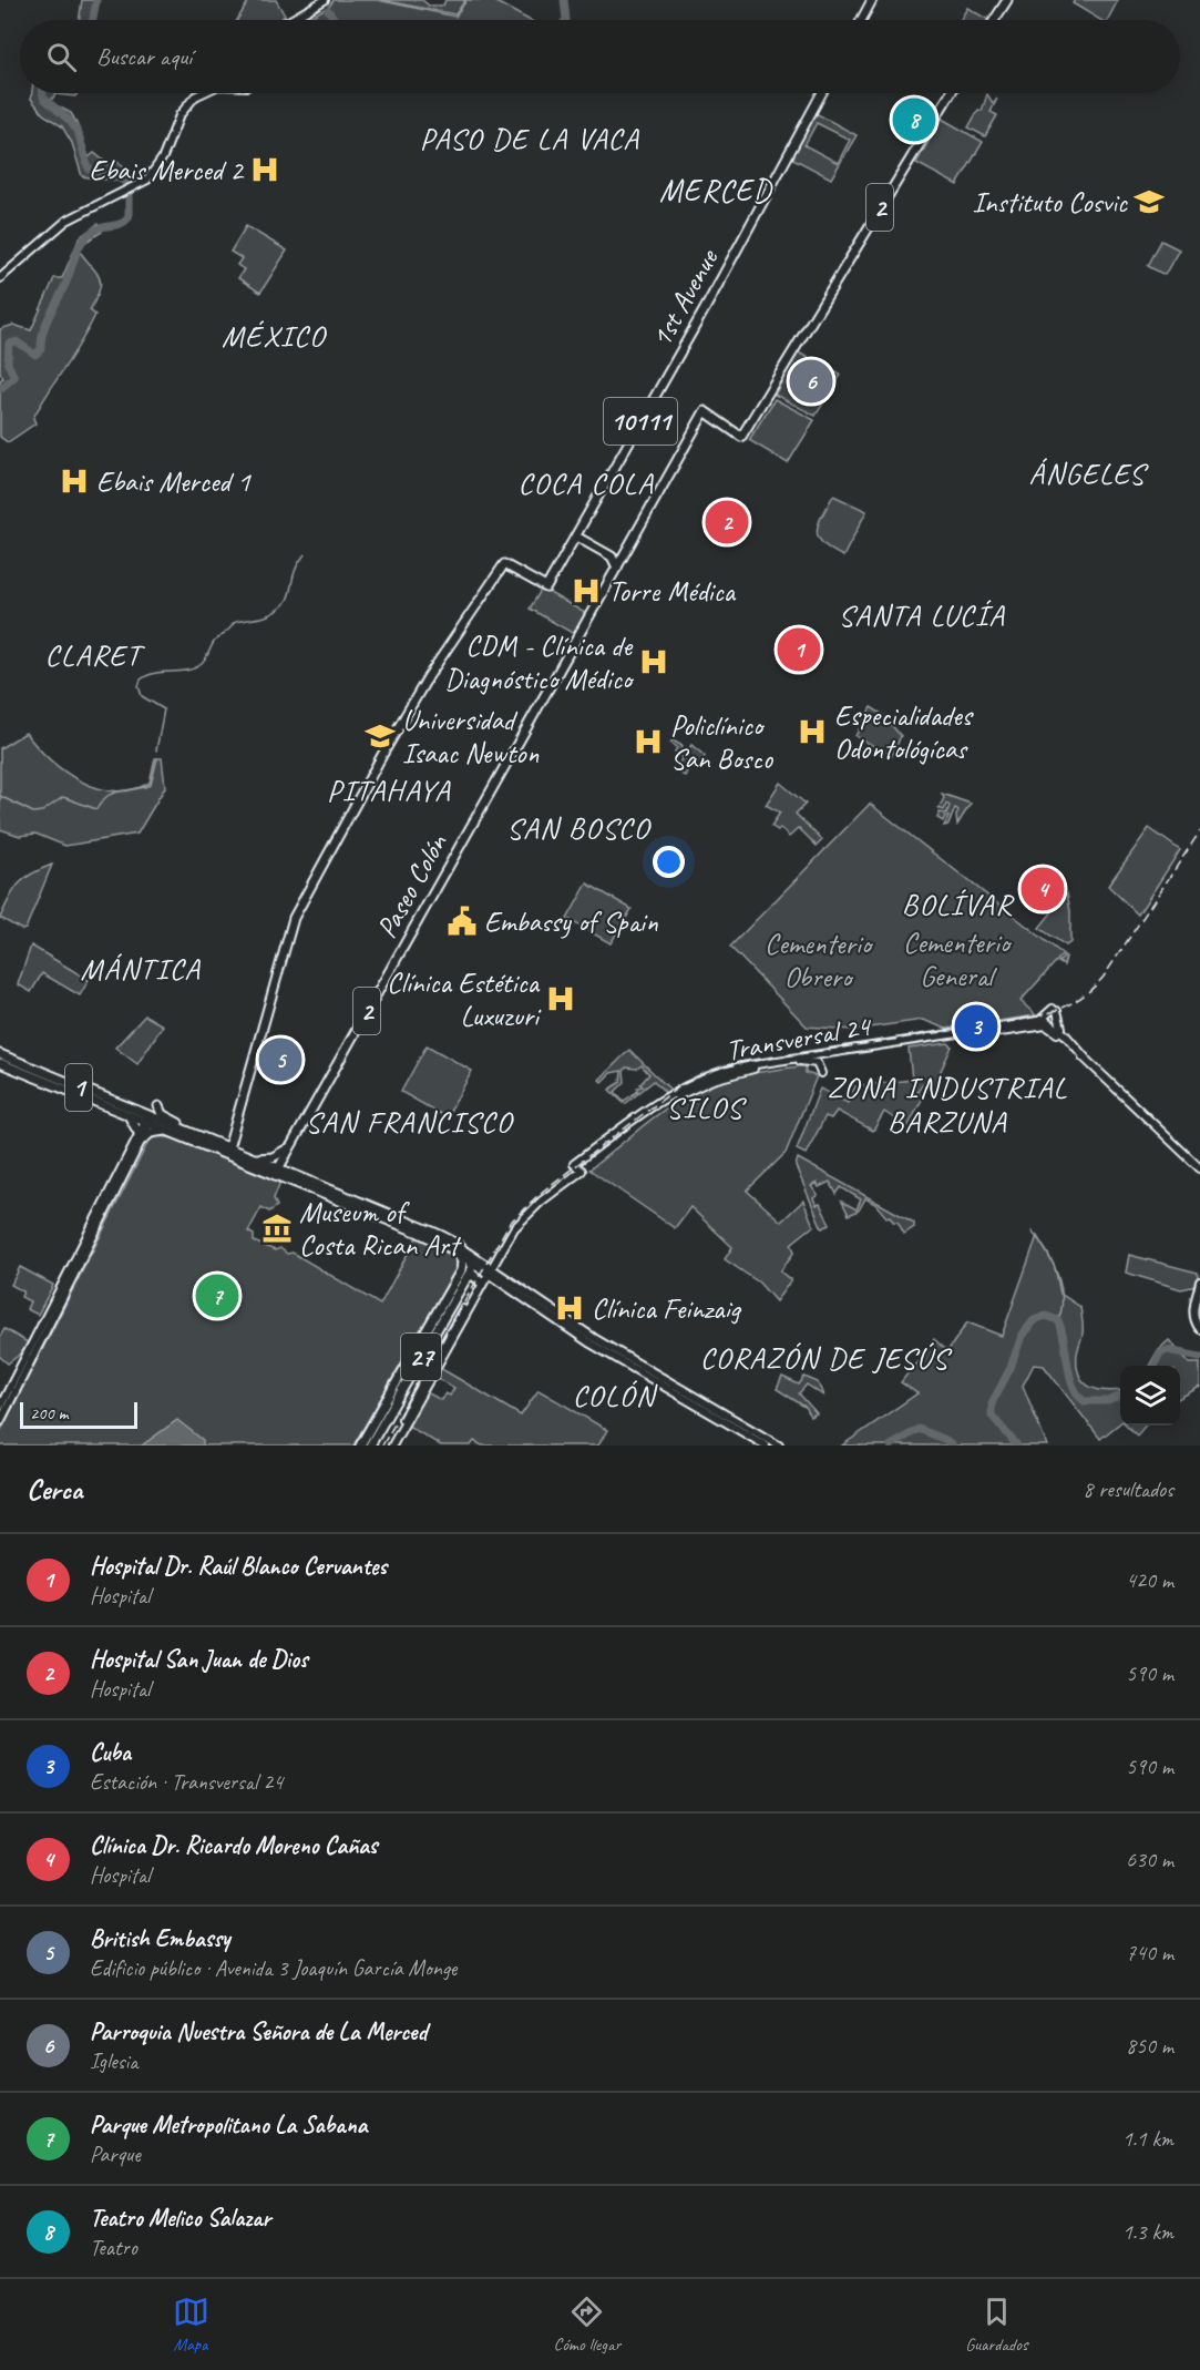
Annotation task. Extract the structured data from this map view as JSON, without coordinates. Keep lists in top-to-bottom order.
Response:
{
  "streets": {
    "highway": [
      "2",
      "1st Avenue",
      "10111",
      "Paseo Colón",
      "1",
      "27"
    ],
    "main road": ["Transversal 24"]
  },
  "crossings": [
    ["1st Avenue", "10111"],
    ["10111", "1"],
    ["Paseo Colón", "1"]
  ],
  "districts": [
    "PASO DE LA VACA",
    "MERCED",
    "MÉXICO",
    "ÁNGELES",
    "COCA COLA",
    "SANTA LUCÍA",
    "CLARET",
    "PITAHAYA",
    "SAN BOSCO",
    "BOLÍVAR",
    "MÁNTICA",
    "ZONA INDUSTRIAL BARZUNA",
    "SILOS",
    "SAN FRANCISCO",
    "CORAZÓN DE JESÚS",
    "COLÓN"
  ],
  "parks": ["Cementerio General", "Cementerio Obrero"],
  "places": {
    "hospital": [
      "Ebais Merced 2",
      "Ebais Merced 1",
      "Torre Médica",
      "CDM - Clínica de Diagnóstico Médico",
      "Especialidades Odontológícas",
      "Policlínico San Bosco",
      "Clínica Estética Luxuzuri",
      "Clínica Feinzaig"
    ],
    "school or university": ["Instituto Cosvic", "Universidad Isaac Newton"],
    "public building": ["Embassy of Spain"],
    "museum": ["Museum of Costa Rican Art"]
  },
  "scale_bar": "200 m",
  "page": {
    "search": "Buscar aquí",
    "pins": [
      "8",
      "6",
      "2",
      "1",
      "4",
      "3",
      "5",
      "7"
    ],
    "scale": "200 m",
    "heading": ["Cerca", "8 resultados"],
    "list": [
      {
        "mark": "1",
        "name": "Hospital Dr. Raúl Blanco Cervantes",
        "note": "Hospital",
        "value": "420 m"
      },
      {
        "mark": "2",
        "name": "Hospital San Juan de Dios",
        "note": "Hospital",
        "value": "590 m"
      },
      {
        "mark": "3",
        "name": "Cuba",
        "note": "Estación · Transversal 24",
        "value": "590 m"
      },
      {
        "mark": "4",
        "name": "Clínica Dr. Ricardo Moreno Cañas",
        "note": "Hospital",
        "value": "630 m"
      },
      {
        "mark": "5",
        "name": "British Embassy",
        "note": "Edificio público · Avenida 3 Joaquín García Monge",
        "value": "740 m"
      },
      {
        "mark": "6",
        "name": "Parroquia Nuestra Señora de La Merced",
        "note": "Iglesia",
        "value": "850 m"
      },
      {
        "mark": "7",
        "name": "Parque Metropolitano La Sabana",
        "note": "Parque",
        "value": "1.1 km"
      },
      {
        "mark": "8",
        "name": "Teatro Melico Salazar",
        "note": "Teatro",
        "value": "1.3 km"
      }
    ],
    "nav": ["Mapa", "Cómo llegar", "Guardados"]
  }
}
